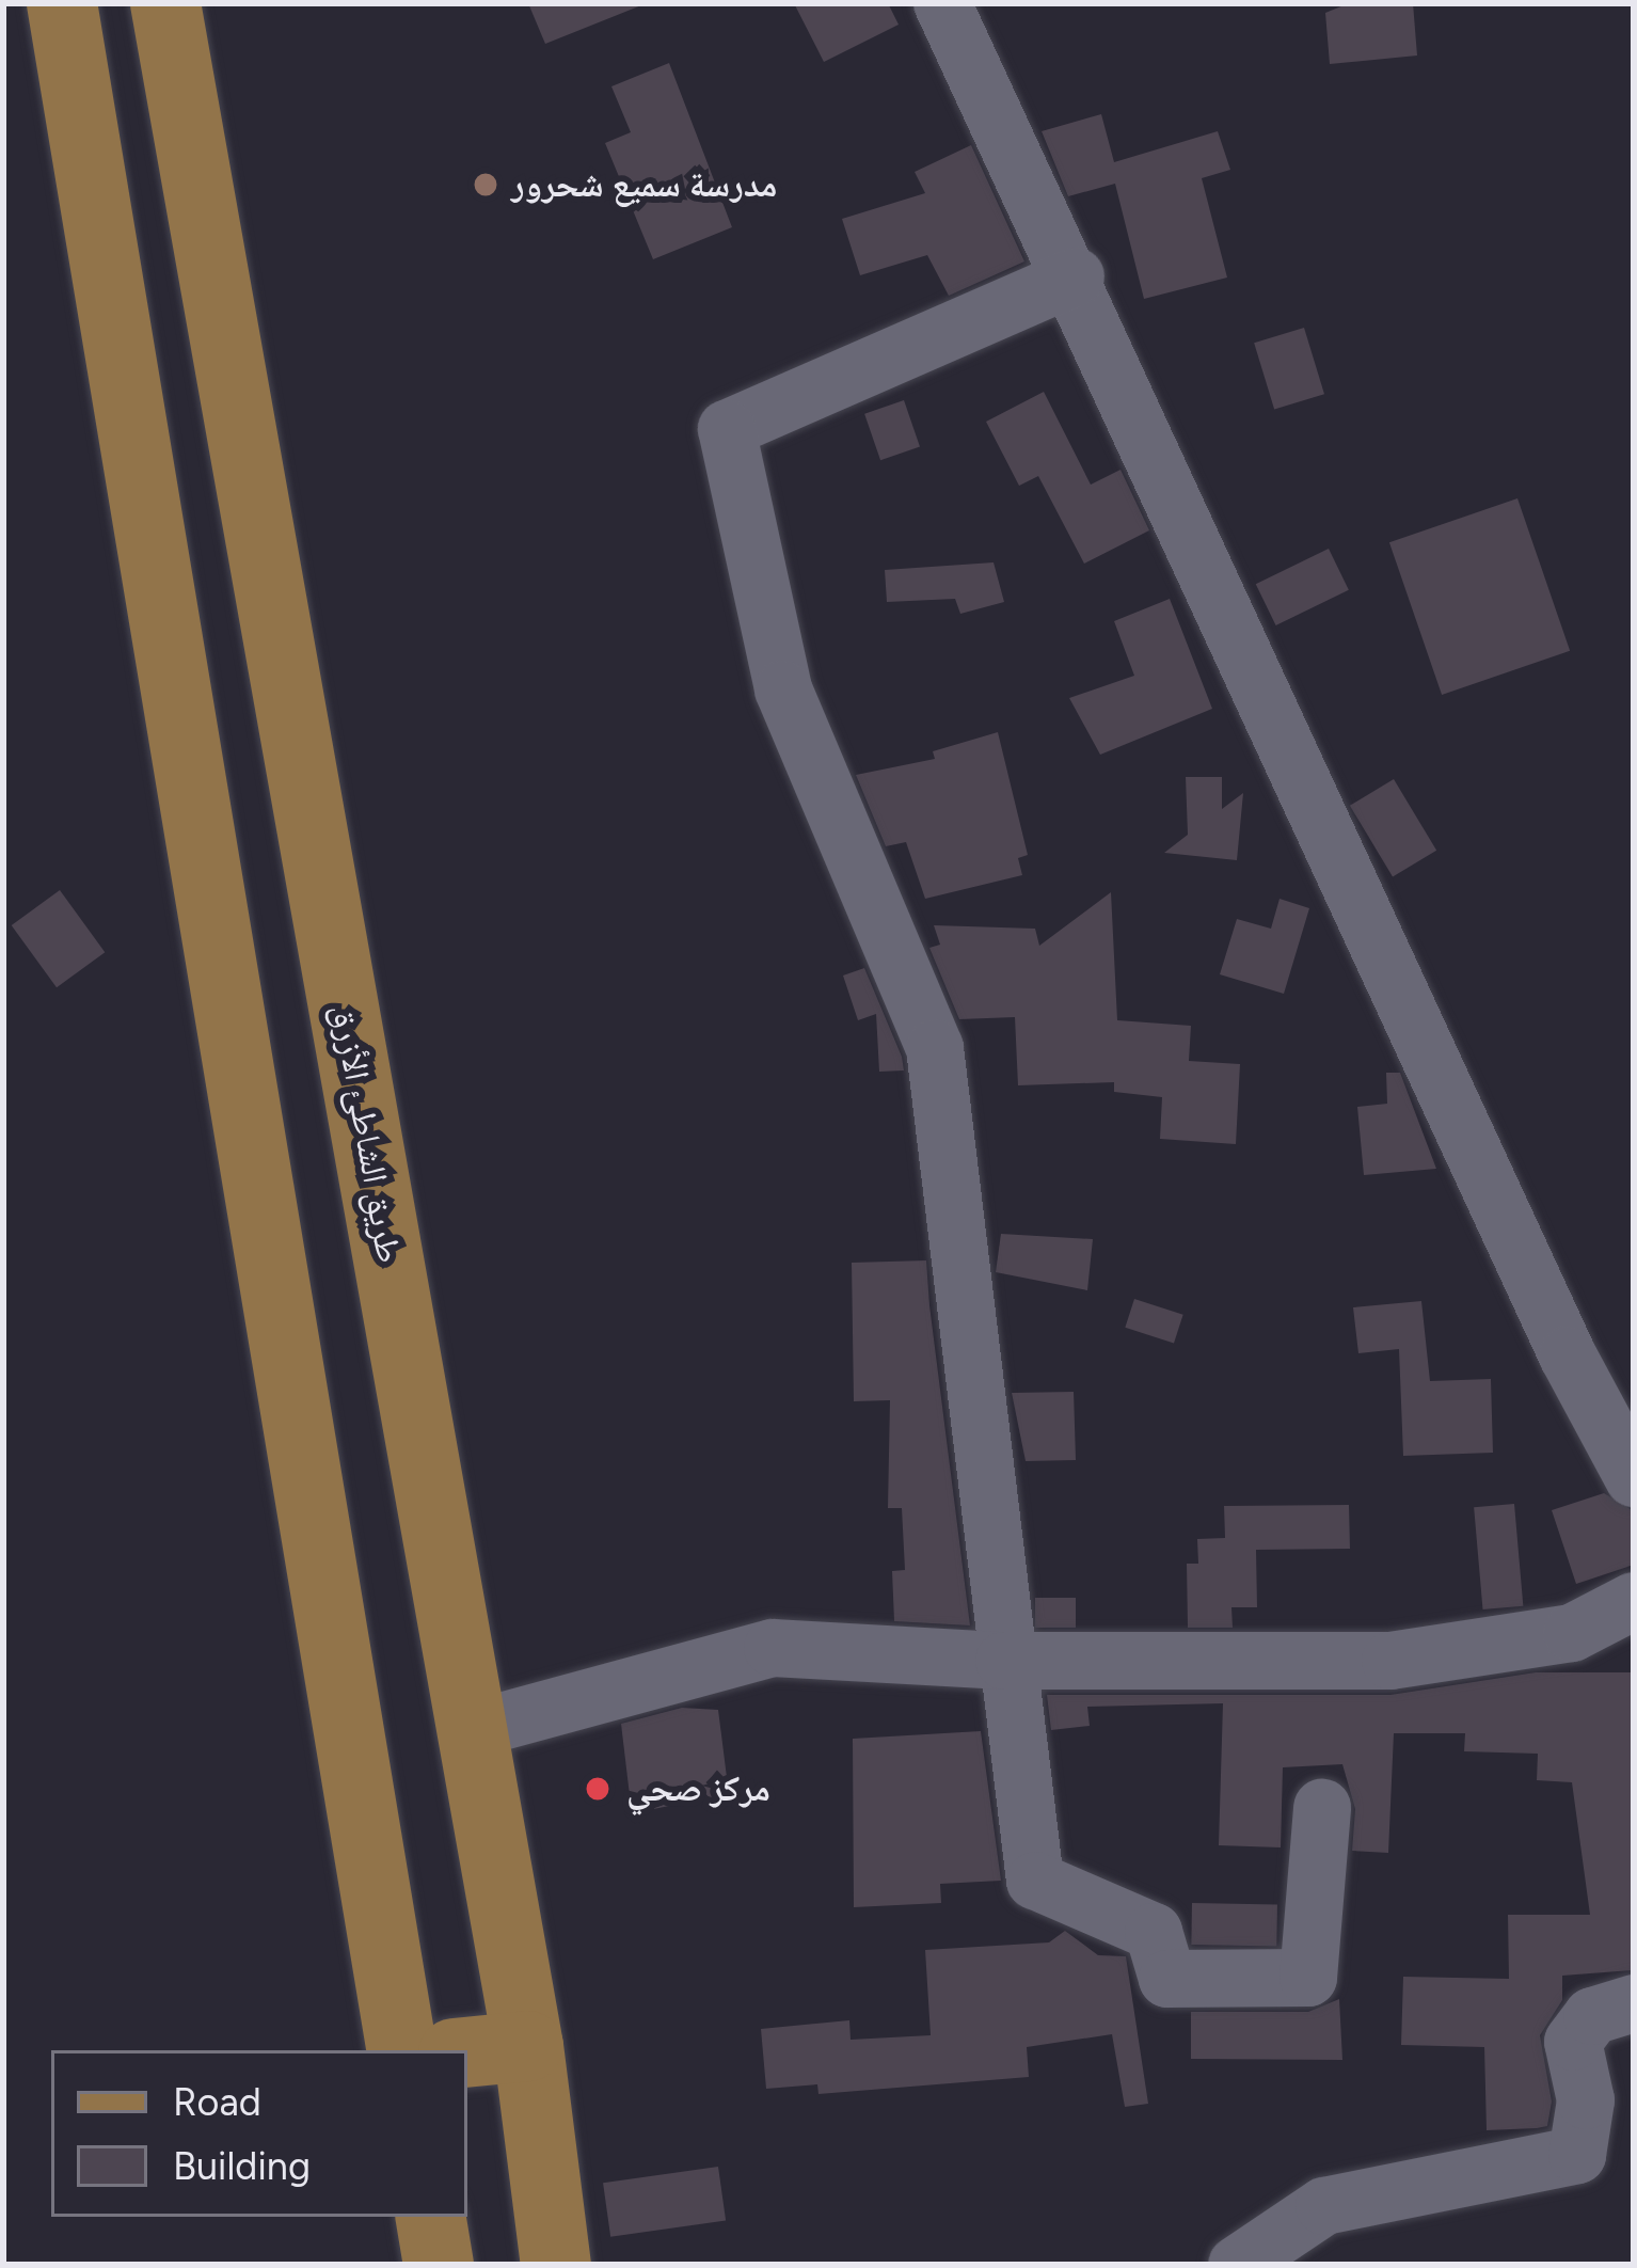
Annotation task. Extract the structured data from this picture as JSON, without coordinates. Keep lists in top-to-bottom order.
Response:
{
  "streets": {
    "main road": ["طريق الشاطئ الأزرق"]
  },
  "places": ["مدرسة سميع شحرور", "مركز صحي"],
  "legend": ["Road", "Building"]
}
